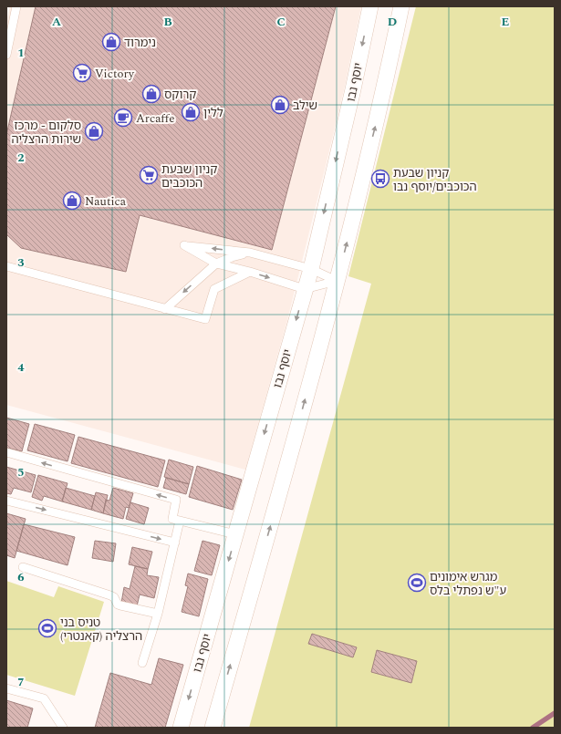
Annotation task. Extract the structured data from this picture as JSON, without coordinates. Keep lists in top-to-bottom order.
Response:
{
  "streets": {
    "street": ["יוסף נבו"]
  },
  "places": {
    "shop": [
      "נימרוד",
      "קרוקס",
      "שילב",
      "ללין",
      "סלקום - מרכז שירות הרצליה",
      "Nautica"
    ],
    "supermarket": ["Victory", "קניון שבעת הכוכבים"],
    "cafe": ["Arcaffe"],
    "bus stop": ["קניון שבעת הכוכבים/יוסף נבו"],
    "sports": ["מגרש אימונים ע\"ש נפתלי בלס", "טניס בני הרצליה (קאנטרי)"]
  },
  "grid": {
    "columns": [
      "A",
      "B",
      "C",
      "D",
      "E"
    ],
    "rows": [
      "1",
      "2",
      "3",
      "4",
      "5",
      "6",
      "7"
    ]
  }
}
